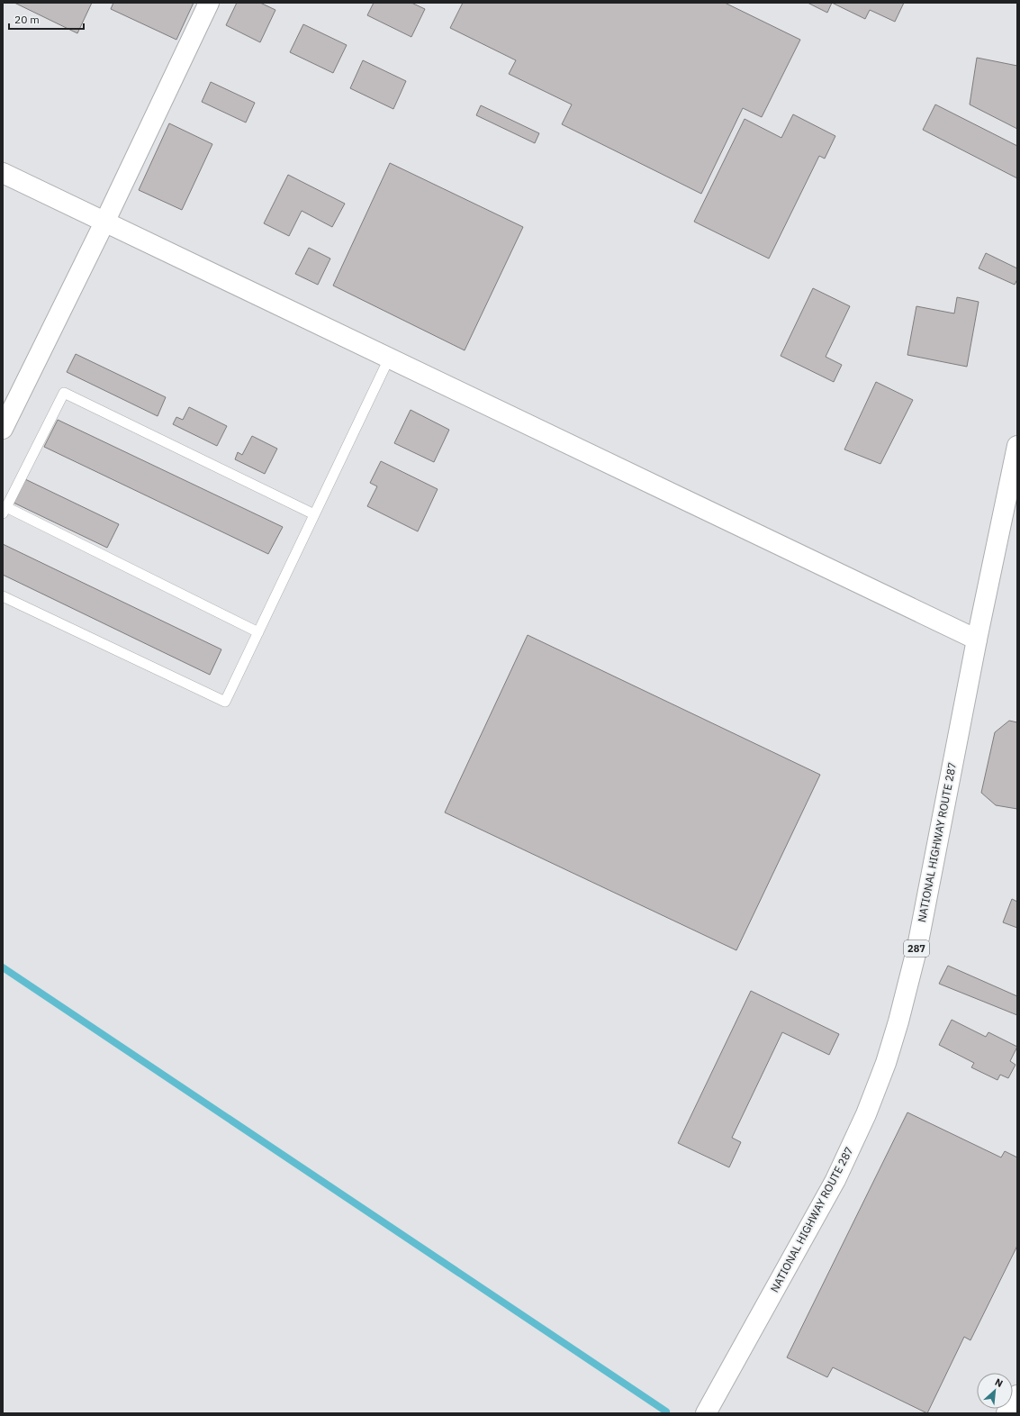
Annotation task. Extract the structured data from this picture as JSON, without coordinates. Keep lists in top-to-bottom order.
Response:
{
  "streets": {
    "main road": ["NATIONAL HIGHWAY ROUTE 287", "287"]
  },
  "scale_bar": "20 m",
  "north": "top right"
}
